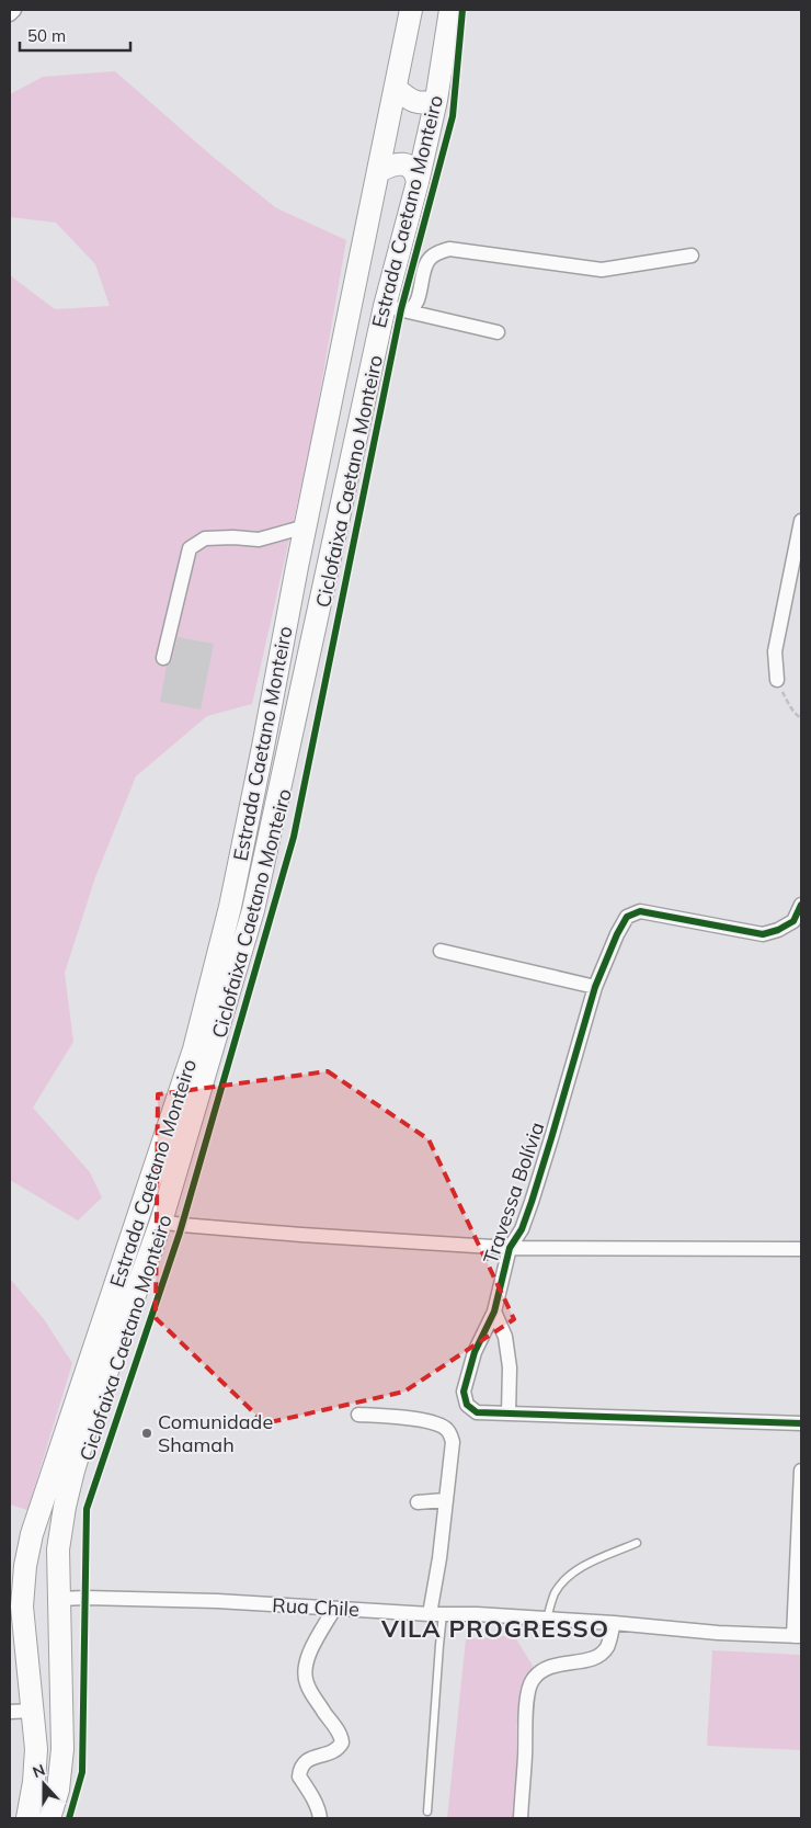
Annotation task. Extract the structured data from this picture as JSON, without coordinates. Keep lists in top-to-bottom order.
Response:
{
  "streets": {
    "main road": ["Estrada Caetano Monteiro"],
    "street": ["Travessa Bolívia", "Rua Chile"],
    "cycle path": ["Ciclofaixa Caetano Monteiro"]
  },
  "crossings": [
    ["Estrada Caetano Monteiro", "Rua Chile"]
  ],
  "districts": ["VILA PROGRESSO"],
  "places": ["Comunidade Shamah"],
  "scale_bar": "50 m",
  "north": "top"
}
